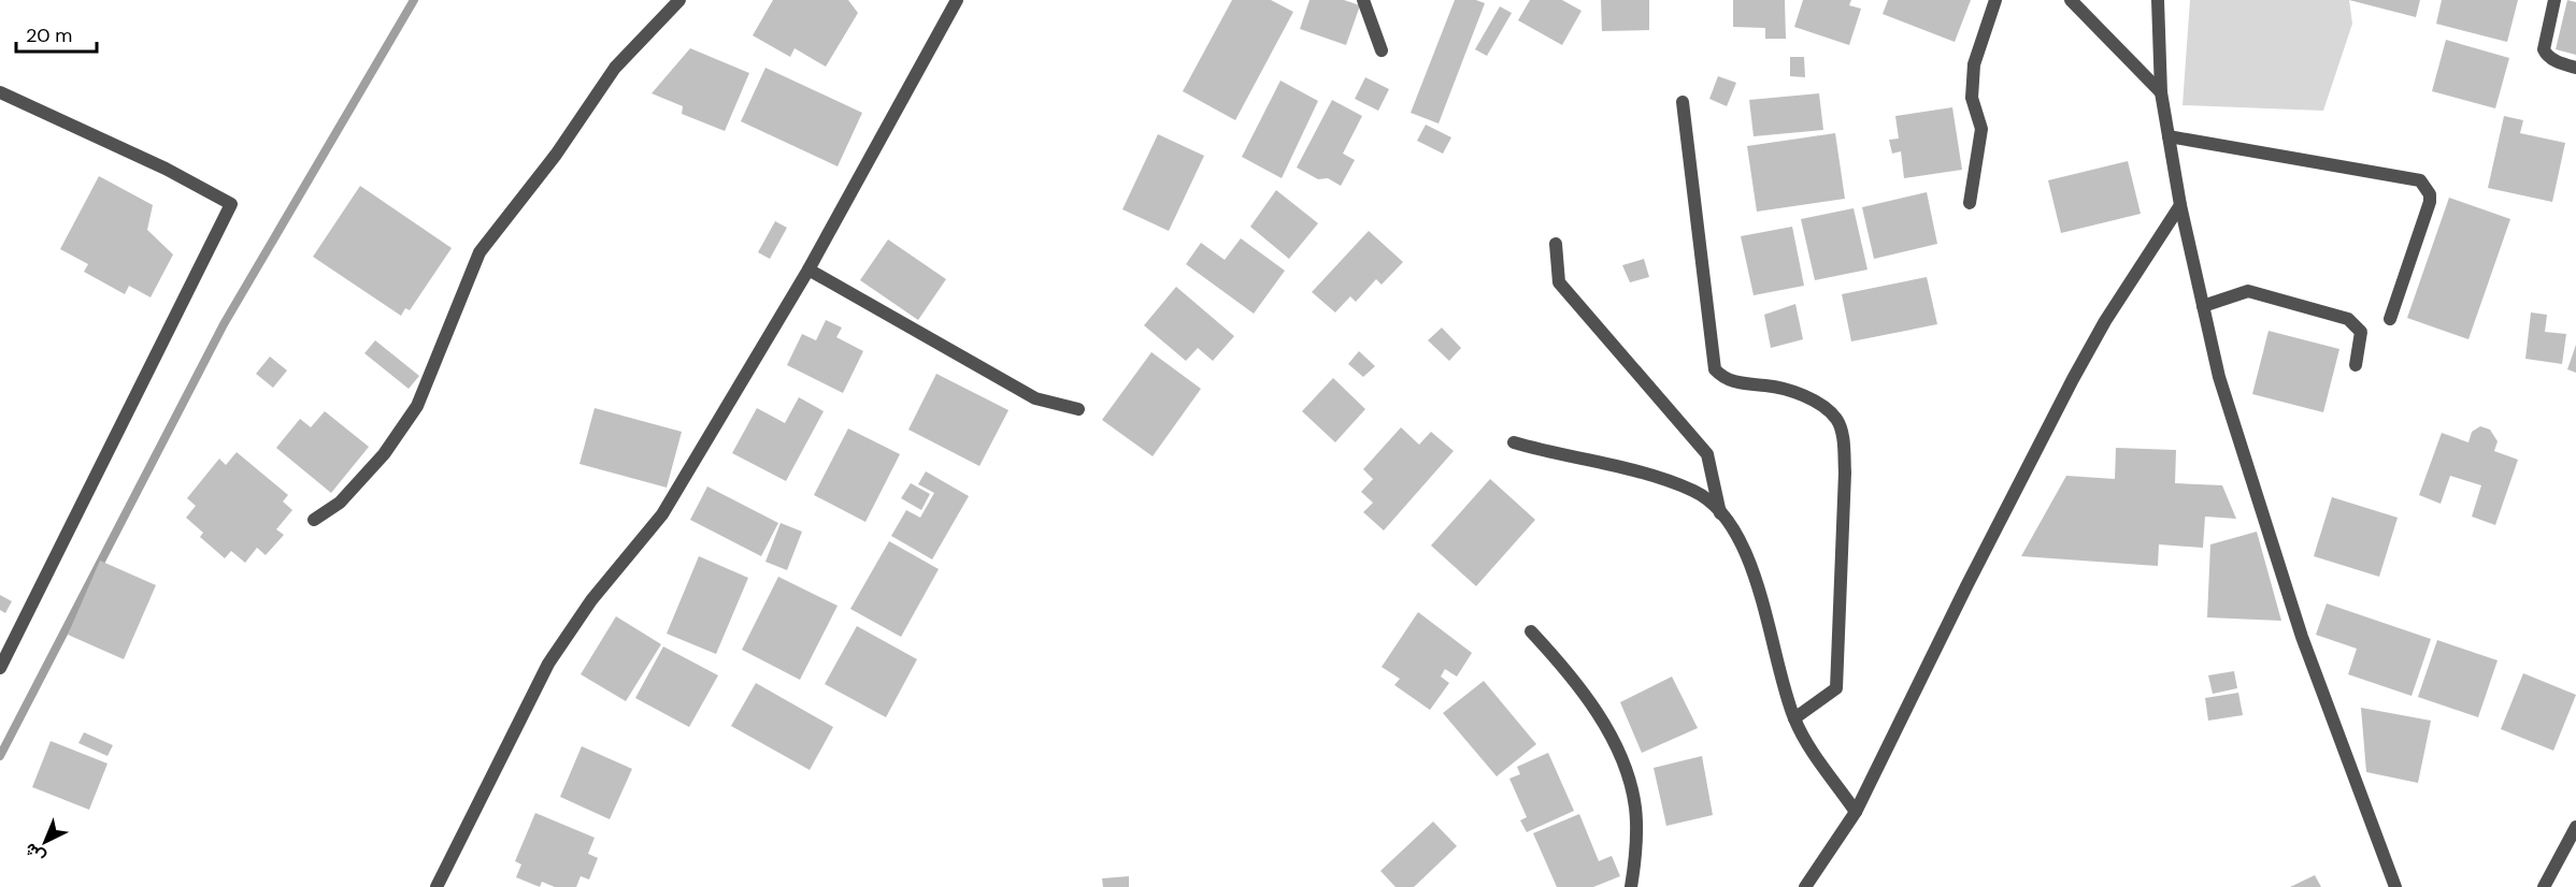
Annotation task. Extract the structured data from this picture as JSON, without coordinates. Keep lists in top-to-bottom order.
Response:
{
  "scale_bar": "20 m",
  "north": "bottom left"
}
